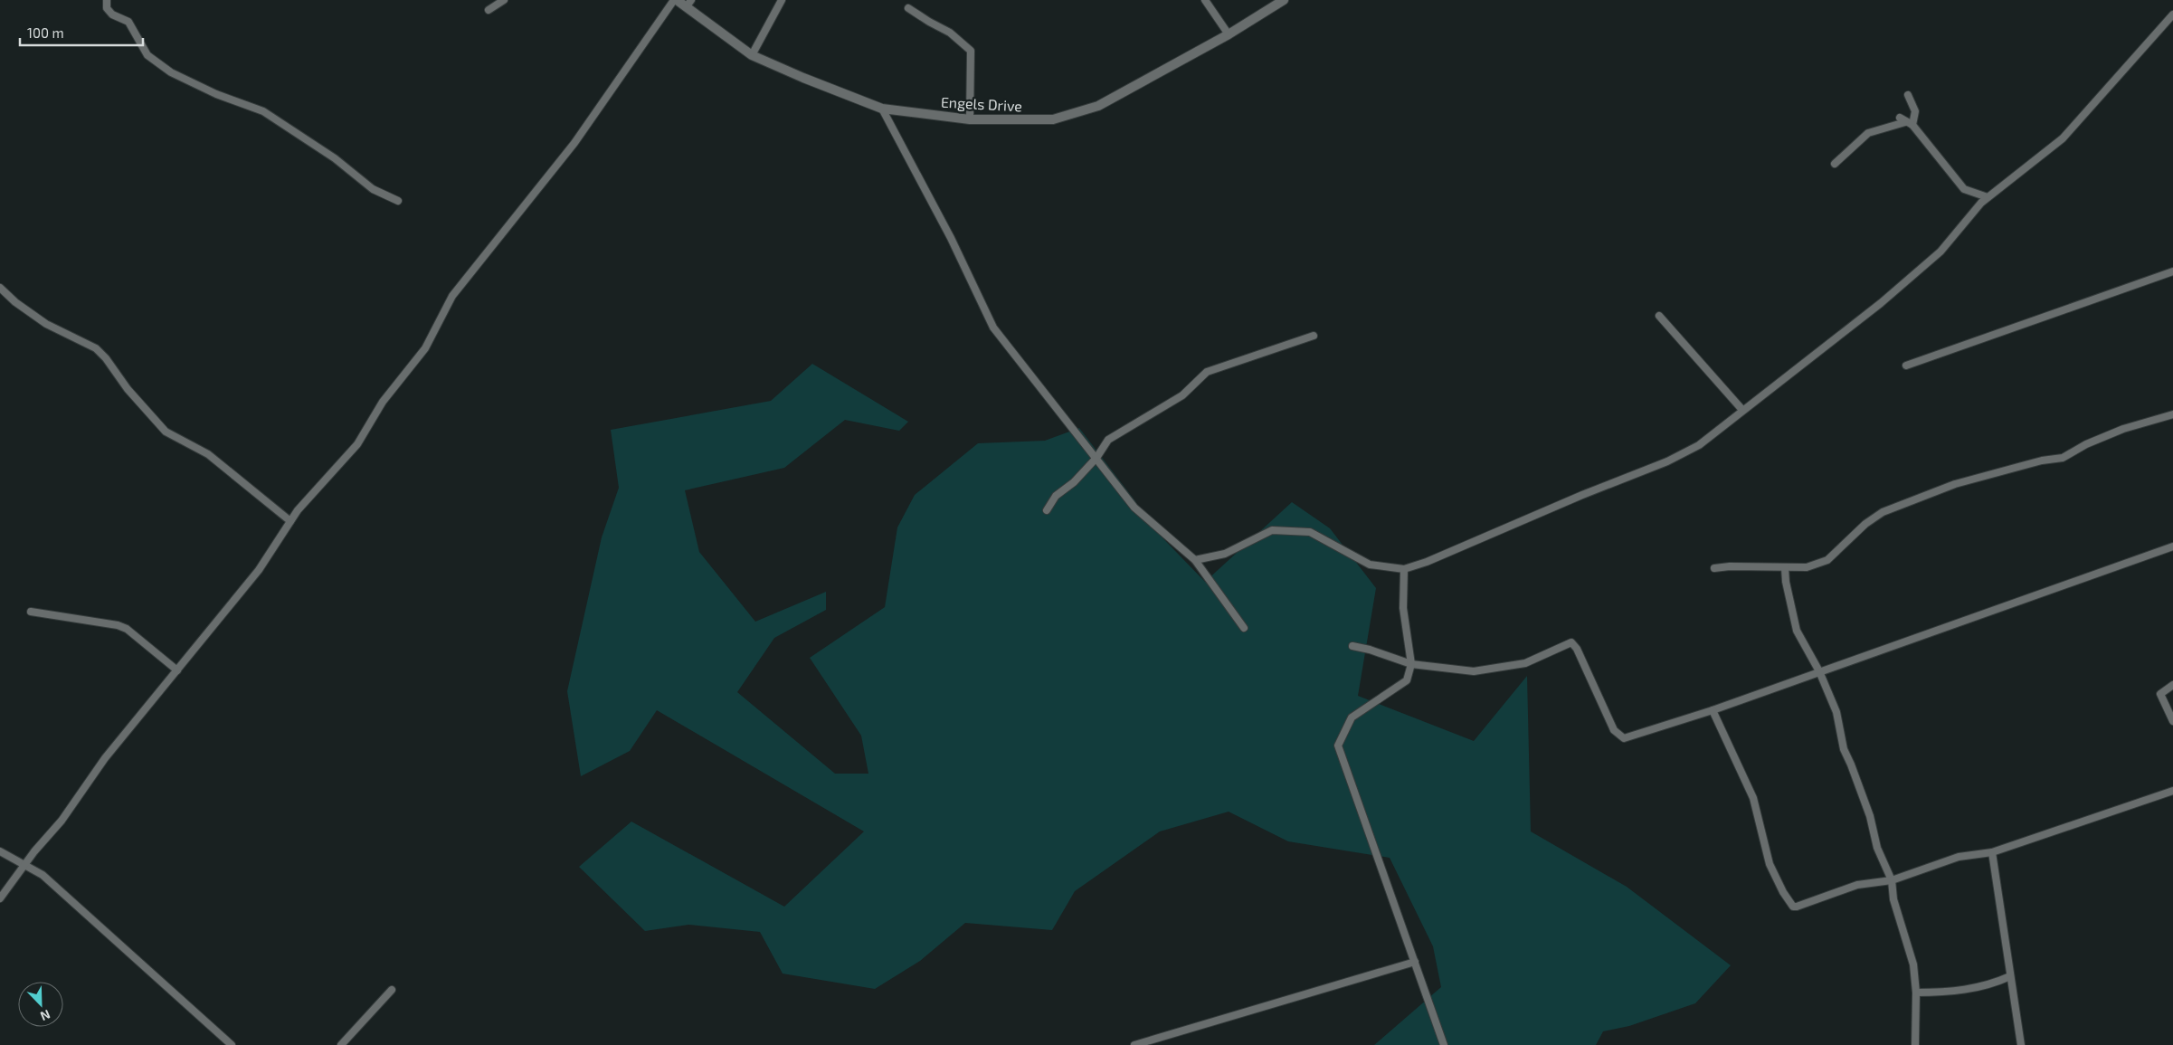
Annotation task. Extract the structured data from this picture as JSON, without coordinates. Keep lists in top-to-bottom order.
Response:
{
  "streets": {
    "street": ["Engels Drive"]
  },
  "scale_bar": "100 m",
  "north": "bottom right"
}
